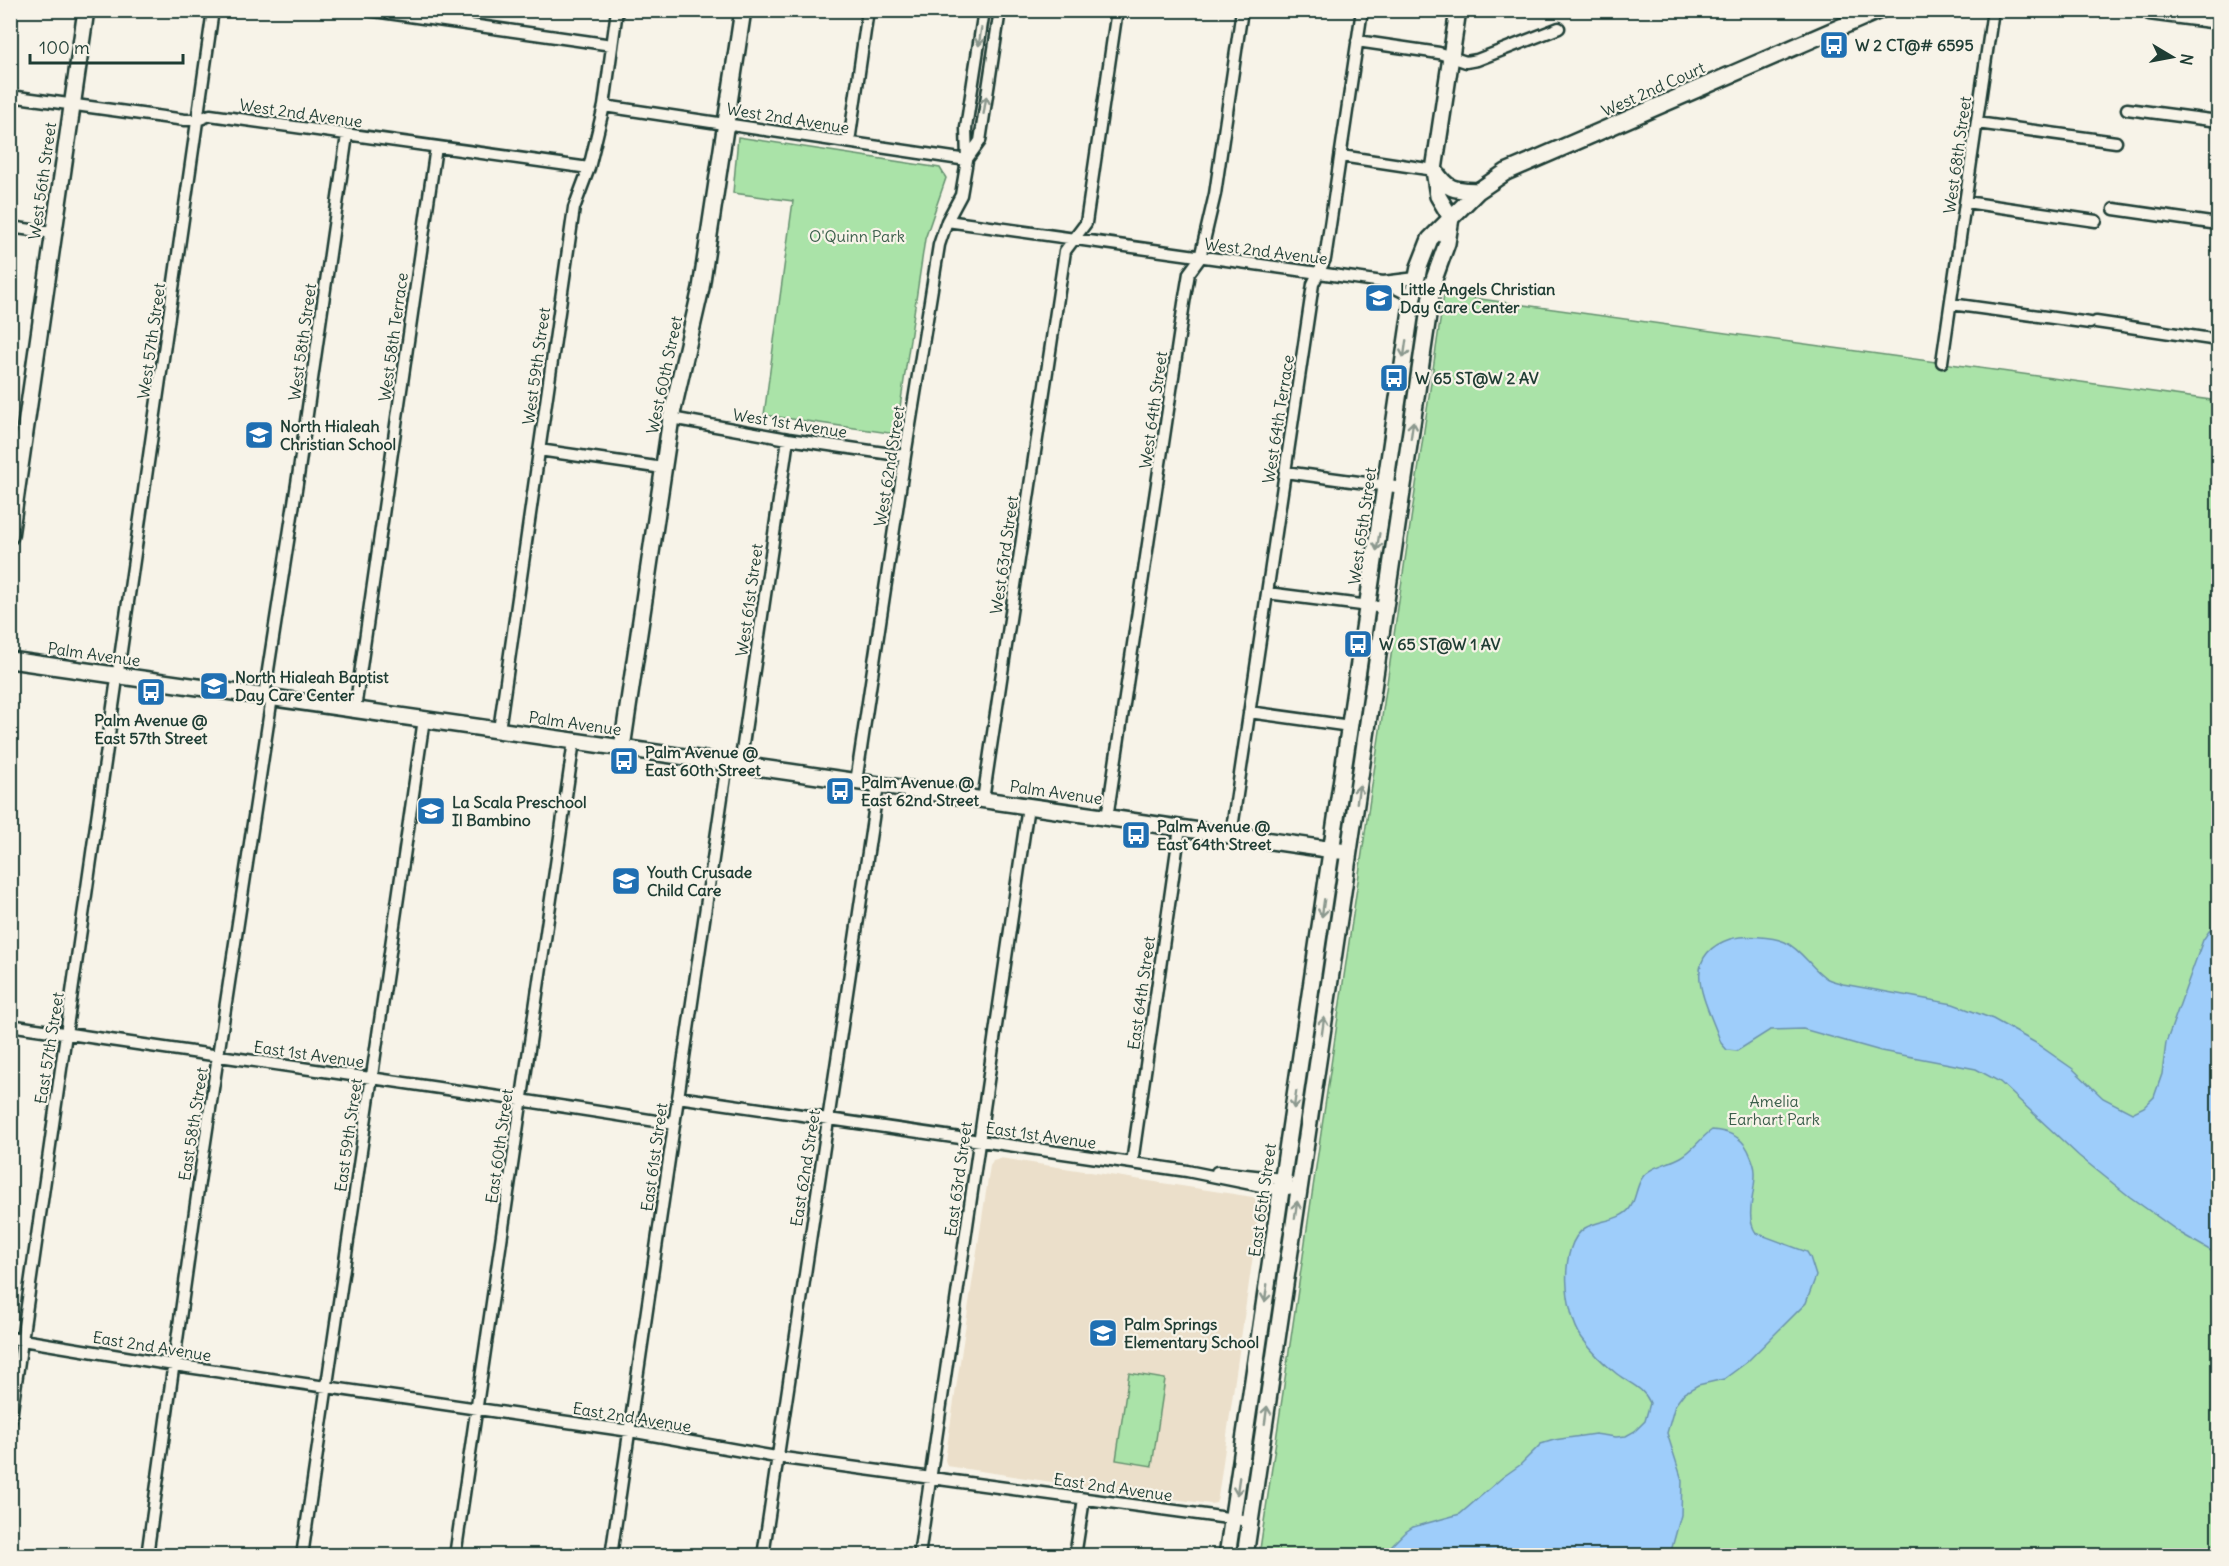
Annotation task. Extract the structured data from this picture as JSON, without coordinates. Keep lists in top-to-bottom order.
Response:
{
  "streets": {
    "main road": [
      "West 2nd Court",
      "West 56th Street",
      "West 60th Street",
      "West 65th Street",
      "Palm Avenue",
      "East 65th Street"
    ],
    "street": [
      "West 2nd Avenue",
      "West 68th Street",
      "West 58th Terrace",
      "West 57th Street",
      "West 58th Street",
      "West 59th Street",
      "West 64th Street",
      "West 64th Terrace",
      "West 1st Avenue",
      "West 62nd Street",
      "West 63rd Street",
      "West 61st Street",
      "East 64th Street",
      "East 57th Street",
      "East 1st Avenue",
      "East 58th Street",
      "East 59th Street",
      "East 60th Street",
      "East 61st Street",
      "East 62nd Street",
      "East 63rd Street",
      "East 2nd Avenue"
    ]
  },
  "crossings": [
    ["West 2nd Court", "West 65th Street"],
    ["West 2nd Avenue", "West 56th Street"],
    ["West 2nd Avenue", "West 58th Terrace"],
    ["West 2nd Avenue", "West 57th Street"],
    ["West 2nd Avenue", "West 58th Street"],
    ["West 2nd Avenue", "West 59th Street"],
    ["West 2nd Avenue", "West 60th Street"],
    ["West 2nd Avenue", "West 64th Street"],
    ["West 2nd Avenue", "West 64th Terrace"],
    ["West 2nd Avenue", "West 62nd Street"],
    ["West 2nd Avenue", "West 65th Street"],
    ["West 2nd Avenue", "West 63rd Street"],
    ["West 58th Terrace", "Palm Avenue"],
    ["West 57th Street", "Palm Avenue"],
    ["West 57th Street", "East 57th Street"],
    ["West 58th Street", "Palm Avenue"],
    ["West 58th Street", "East 58th Street"],
    ["West 59th Street", "Palm Avenue"],
    ["West 60th Street", "West 1st Avenue"],
    ["West 60th Street", "Palm Avenue"],
    ["West 64th Street", "Palm Avenue"],
    ["West 64th Terrace", "Palm Avenue"],
    ["West 1st Avenue", "West 62nd Street"],
    ["West 1st Avenue", "West 61st Street"],
    ["West 62nd Street", "Palm Avenue"],
    ["West 65th Street", "Palm Avenue"],
    ["West 65th Street", "East 65th Street"],
    ["West 63rd Street", "Palm Avenue"],
    ["West 61st Street", "Palm Avenue"],
    ["West 61st Street", "East 61st Street"],
    ["Palm Avenue", "East 64th Street"],
    ["Palm Avenue", "East 57th Street"],
    ["Palm Avenue", "East 58th Street"],
    ["Palm Avenue", "East 59th Street"],
    ["Palm Avenue", "East 60th Street"],
    ["Palm Avenue", "East 61st Street"],
    ["Palm Avenue", "East 62nd Street"],
    ["Palm Avenue", "East 63rd Street"],
    ["Palm Avenue", "East 65th Street"],
    ["East 64th Street", "East 1st Avenue"],
    ["East 57th Street", "East 1st Avenue"],
    ["East 57th Street", "East 2nd Avenue"],
    ["East 1st Avenue", "East 58th Street"],
    ["East 1st Avenue", "East 59th Street"],
    ["East 1st Avenue", "East 60th Street"],
    ["East 1st Avenue", "East 61st Street"],
    ["East 1st Avenue", "East 62nd Street"],
    ["East 1st Avenue", "East 63rd Street"],
    ["East 1st Avenue", "East 65th Street"],
    ["East 58th Street", "East 2nd Avenue"],
    ["East 59th Street", "East 2nd Avenue"],
    ["East 60th Street", "East 2nd Avenue"],
    ["East 61st Street", "East 2nd Avenue"],
    ["East 62nd Street", "East 2nd Avenue"],
    ["East 63rd Street", "East 2nd Avenue"],
    ["East 65th Street", "East 2nd Avenue"]
  ],
  "parks": ["O'Quinn Park", "Amelia Earhart Park"],
  "places": {
    "bus stop": [
      "W 2 CT@# 6595",
      "W 65 ST@W 2 AV",
      "W 65 ST@W 1 AV",
      "Palm Avenue @ East 57th Street",
      "Palm Avenue @ East 60th Street",
      "Palm Avenue @ East 62nd Street",
      "Palm Avenue @ East 64th Street"
    ],
    "school or university": [
      "Little Angels Christian Day Care Center",
      "North Hialeah Christian School",
      "North Hialeah Baptist Day Care Center",
      "La Scala Preschool Il Bambino",
      "Youth Crusade Child Care",
      "Palm Springs Elementary School"
    ]
  },
  "scale_bar": "100 m",
  "north": "right"
}
